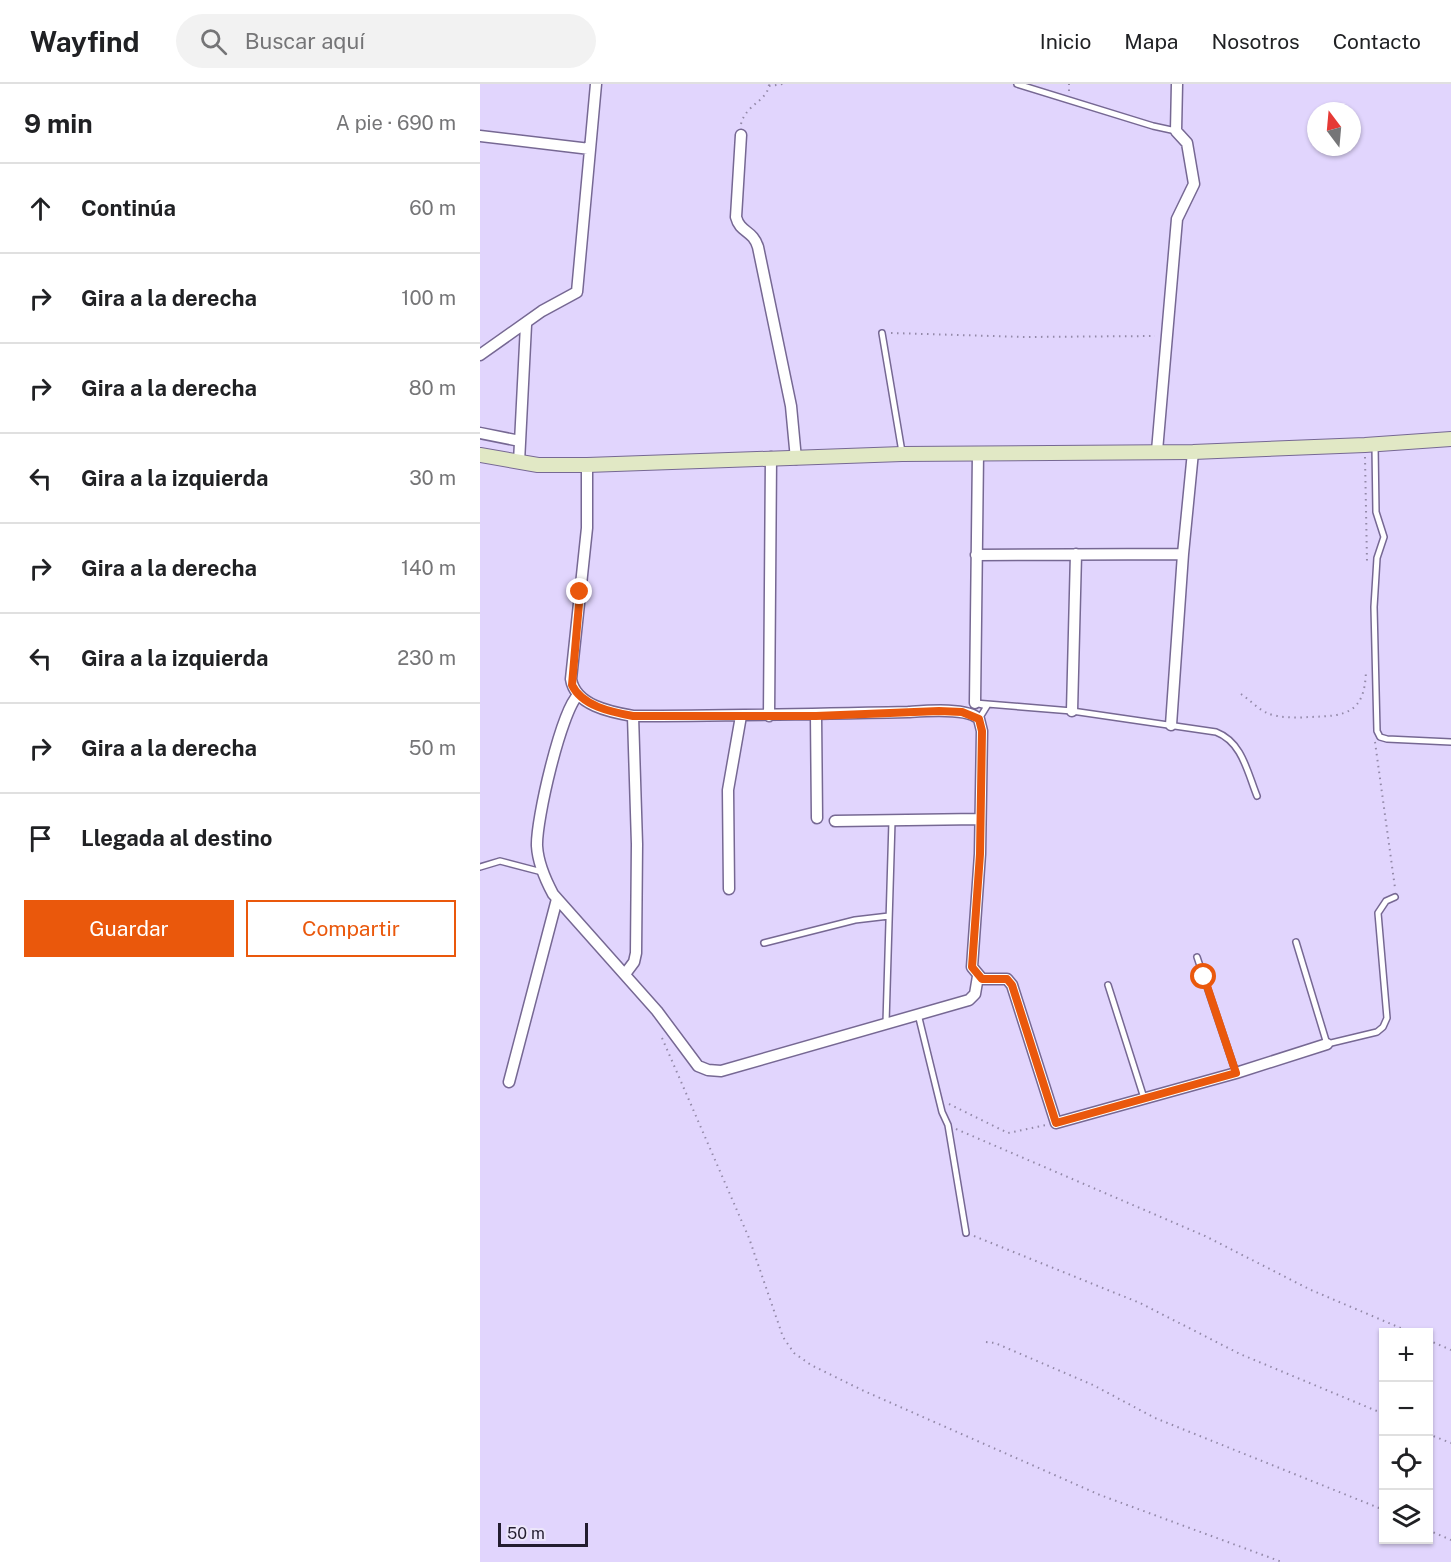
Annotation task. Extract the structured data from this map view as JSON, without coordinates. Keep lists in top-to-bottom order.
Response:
{
  "scale_bar": "50 m",
  "north": "top",
  "page": {
    "header": "Wayfind",
    "search": "Buscar aquí",
    "nav": [
      "Inicio",
      "Mapa",
      "Nosotros",
      "Contacto"
    ],
    "heading": ["9 min", "A pie · 690 m"],
    "list": [
      ["Continúa", "60 m"],
      ["Gira a la derecha", "100 m"],
      ["Gira a la derecha", "80 m"],
      ["Gira a la izquierda", "30 m"],
      ["Gira a la derecha", "140 m"],
      ["Gira a la izquierda", "230 m"],
      ["Gira a la derecha", "50 m"],
      "Llegada al destino"
    ],
    "buttons": ["Guardar", "Compartir"],
    "map_buttons": ["+", "−"],
    "scale": "50 m"
  }
}
